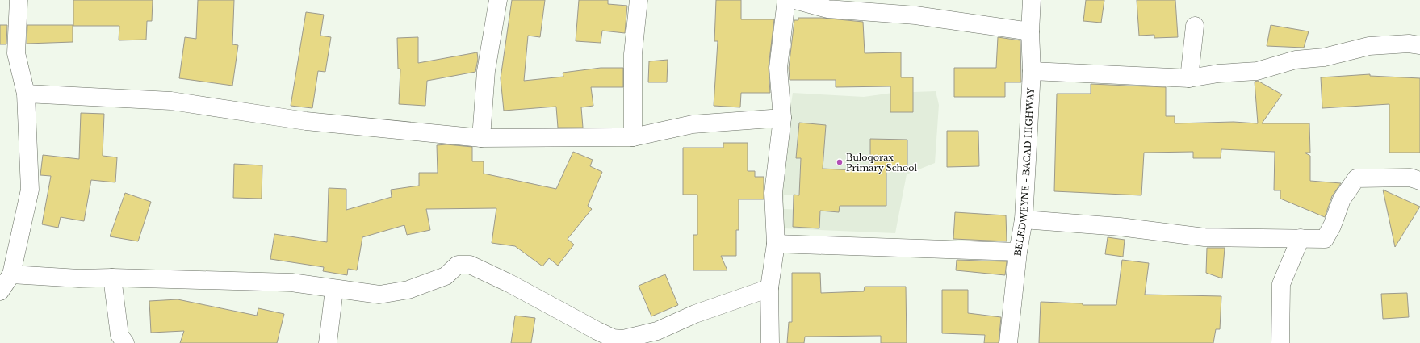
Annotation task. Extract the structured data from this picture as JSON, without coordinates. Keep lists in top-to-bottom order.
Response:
{
  "streets": {
    "street": ["BELEDWEYNE - BACAD HIGHWAY"]
  },
  "places": ["Buloqorax Primary School"]
}
